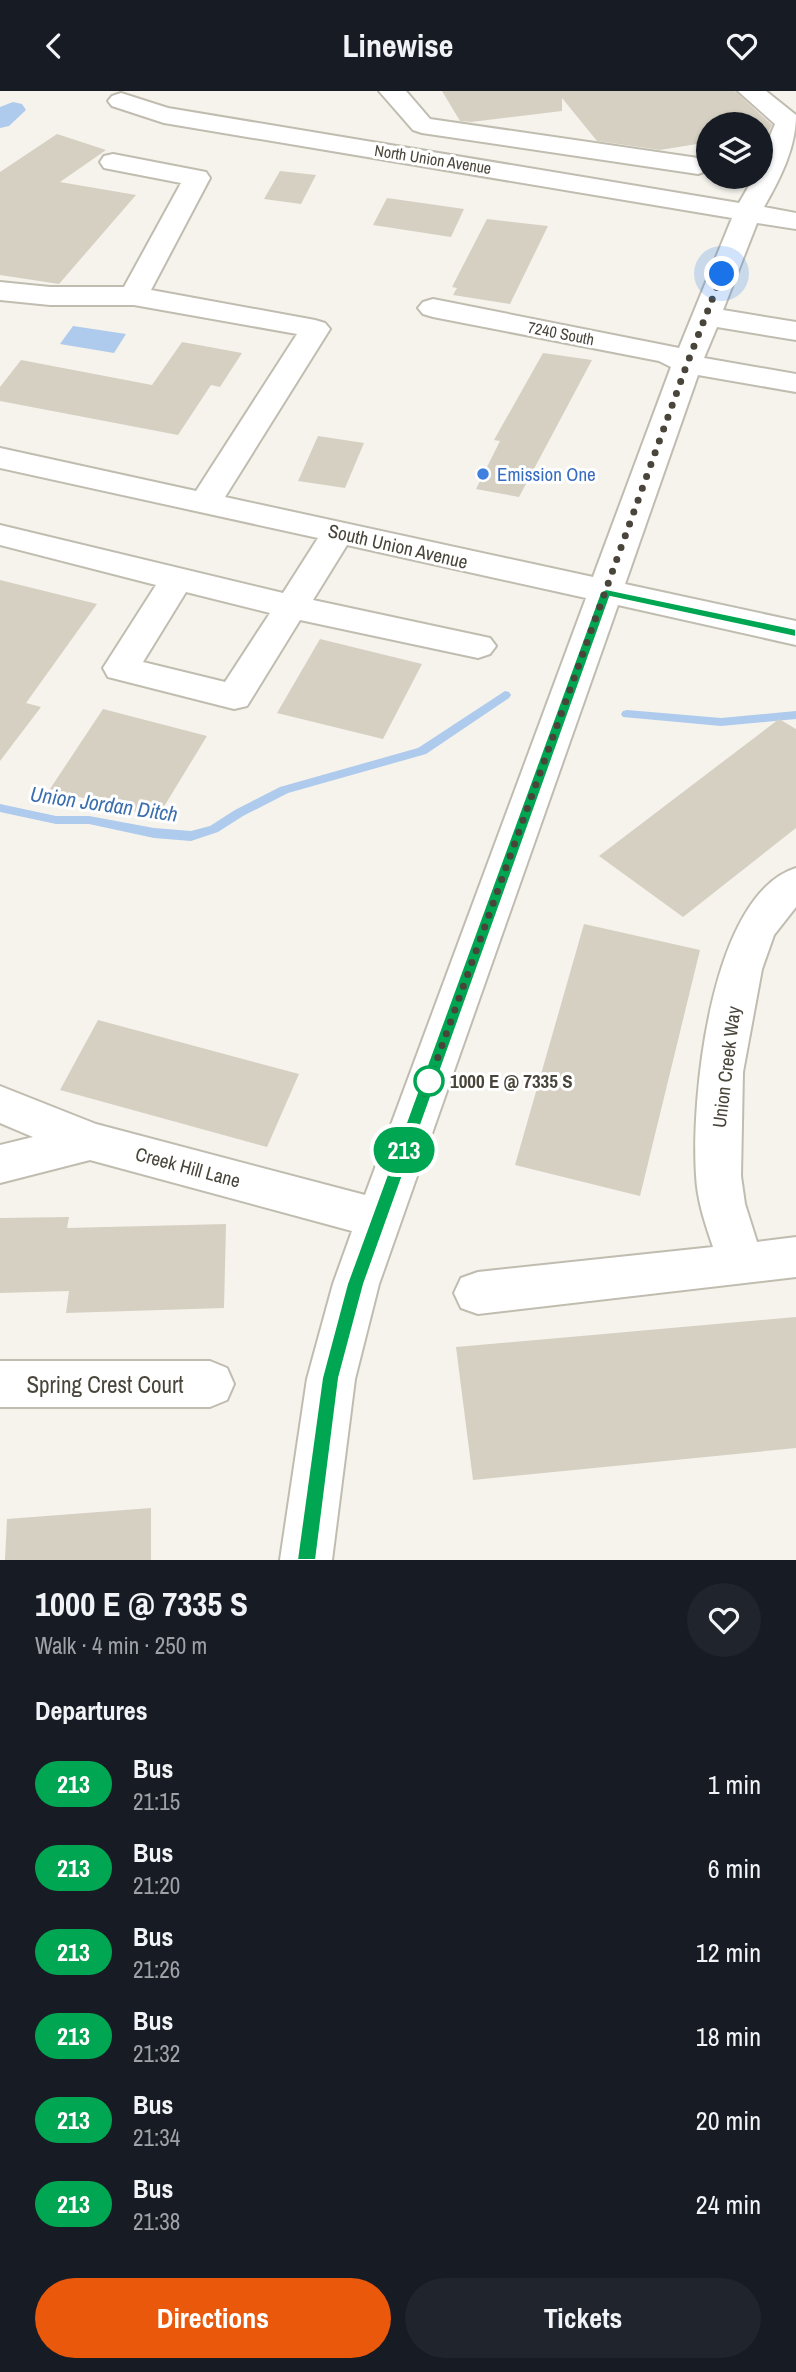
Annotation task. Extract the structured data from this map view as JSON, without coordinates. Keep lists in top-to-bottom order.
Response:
{
  "streets": {
    "street": [
      "North Union Avenue",
      "7240 South",
      "South Union Avenue",
      "Union Creek Way",
      "Creek Hill Lane",
      "Spring Crest Court"
    ]
  },
  "water": ["Union Jordan Ditch"],
  "places": ["Emission One", "1000 E @ 7335 S"],
  "lines": ["bus line 213"],
  "page": {
    "header": "Linewise",
    "on_map": "213",
    "heading": [
      ["1000 E @ 7335 S", "Walk · 4 min · 250 m"],
      "Departures"
    ],
    "list": [
      {
        "mark": "213",
        "name": "Bus",
        "note": "21:15",
        "value": "1 min"
      },
      {
        "mark": "213",
        "name": "Bus",
        "note": "21:20",
        "value": "6 min"
      },
      {
        "mark": "213",
        "name": "Bus",
        "note": "21:26",
        "value": "12 min"
      },
      {
        "mark": "213",
        "name": "Bus",
        "note": "21:32",
        "value": "18 min"
      },
      {
        "mark": "213",
        "name": "Bus",
        "note": "21:34",
        "value": "20 min"
      },
      {
        "mark": "213",
        "name": "Bus",
        "note": "21:38",
        "value": "24 min"
      }
    ],
    "buttons": ["Directions", "Tickets"]
  }
}
